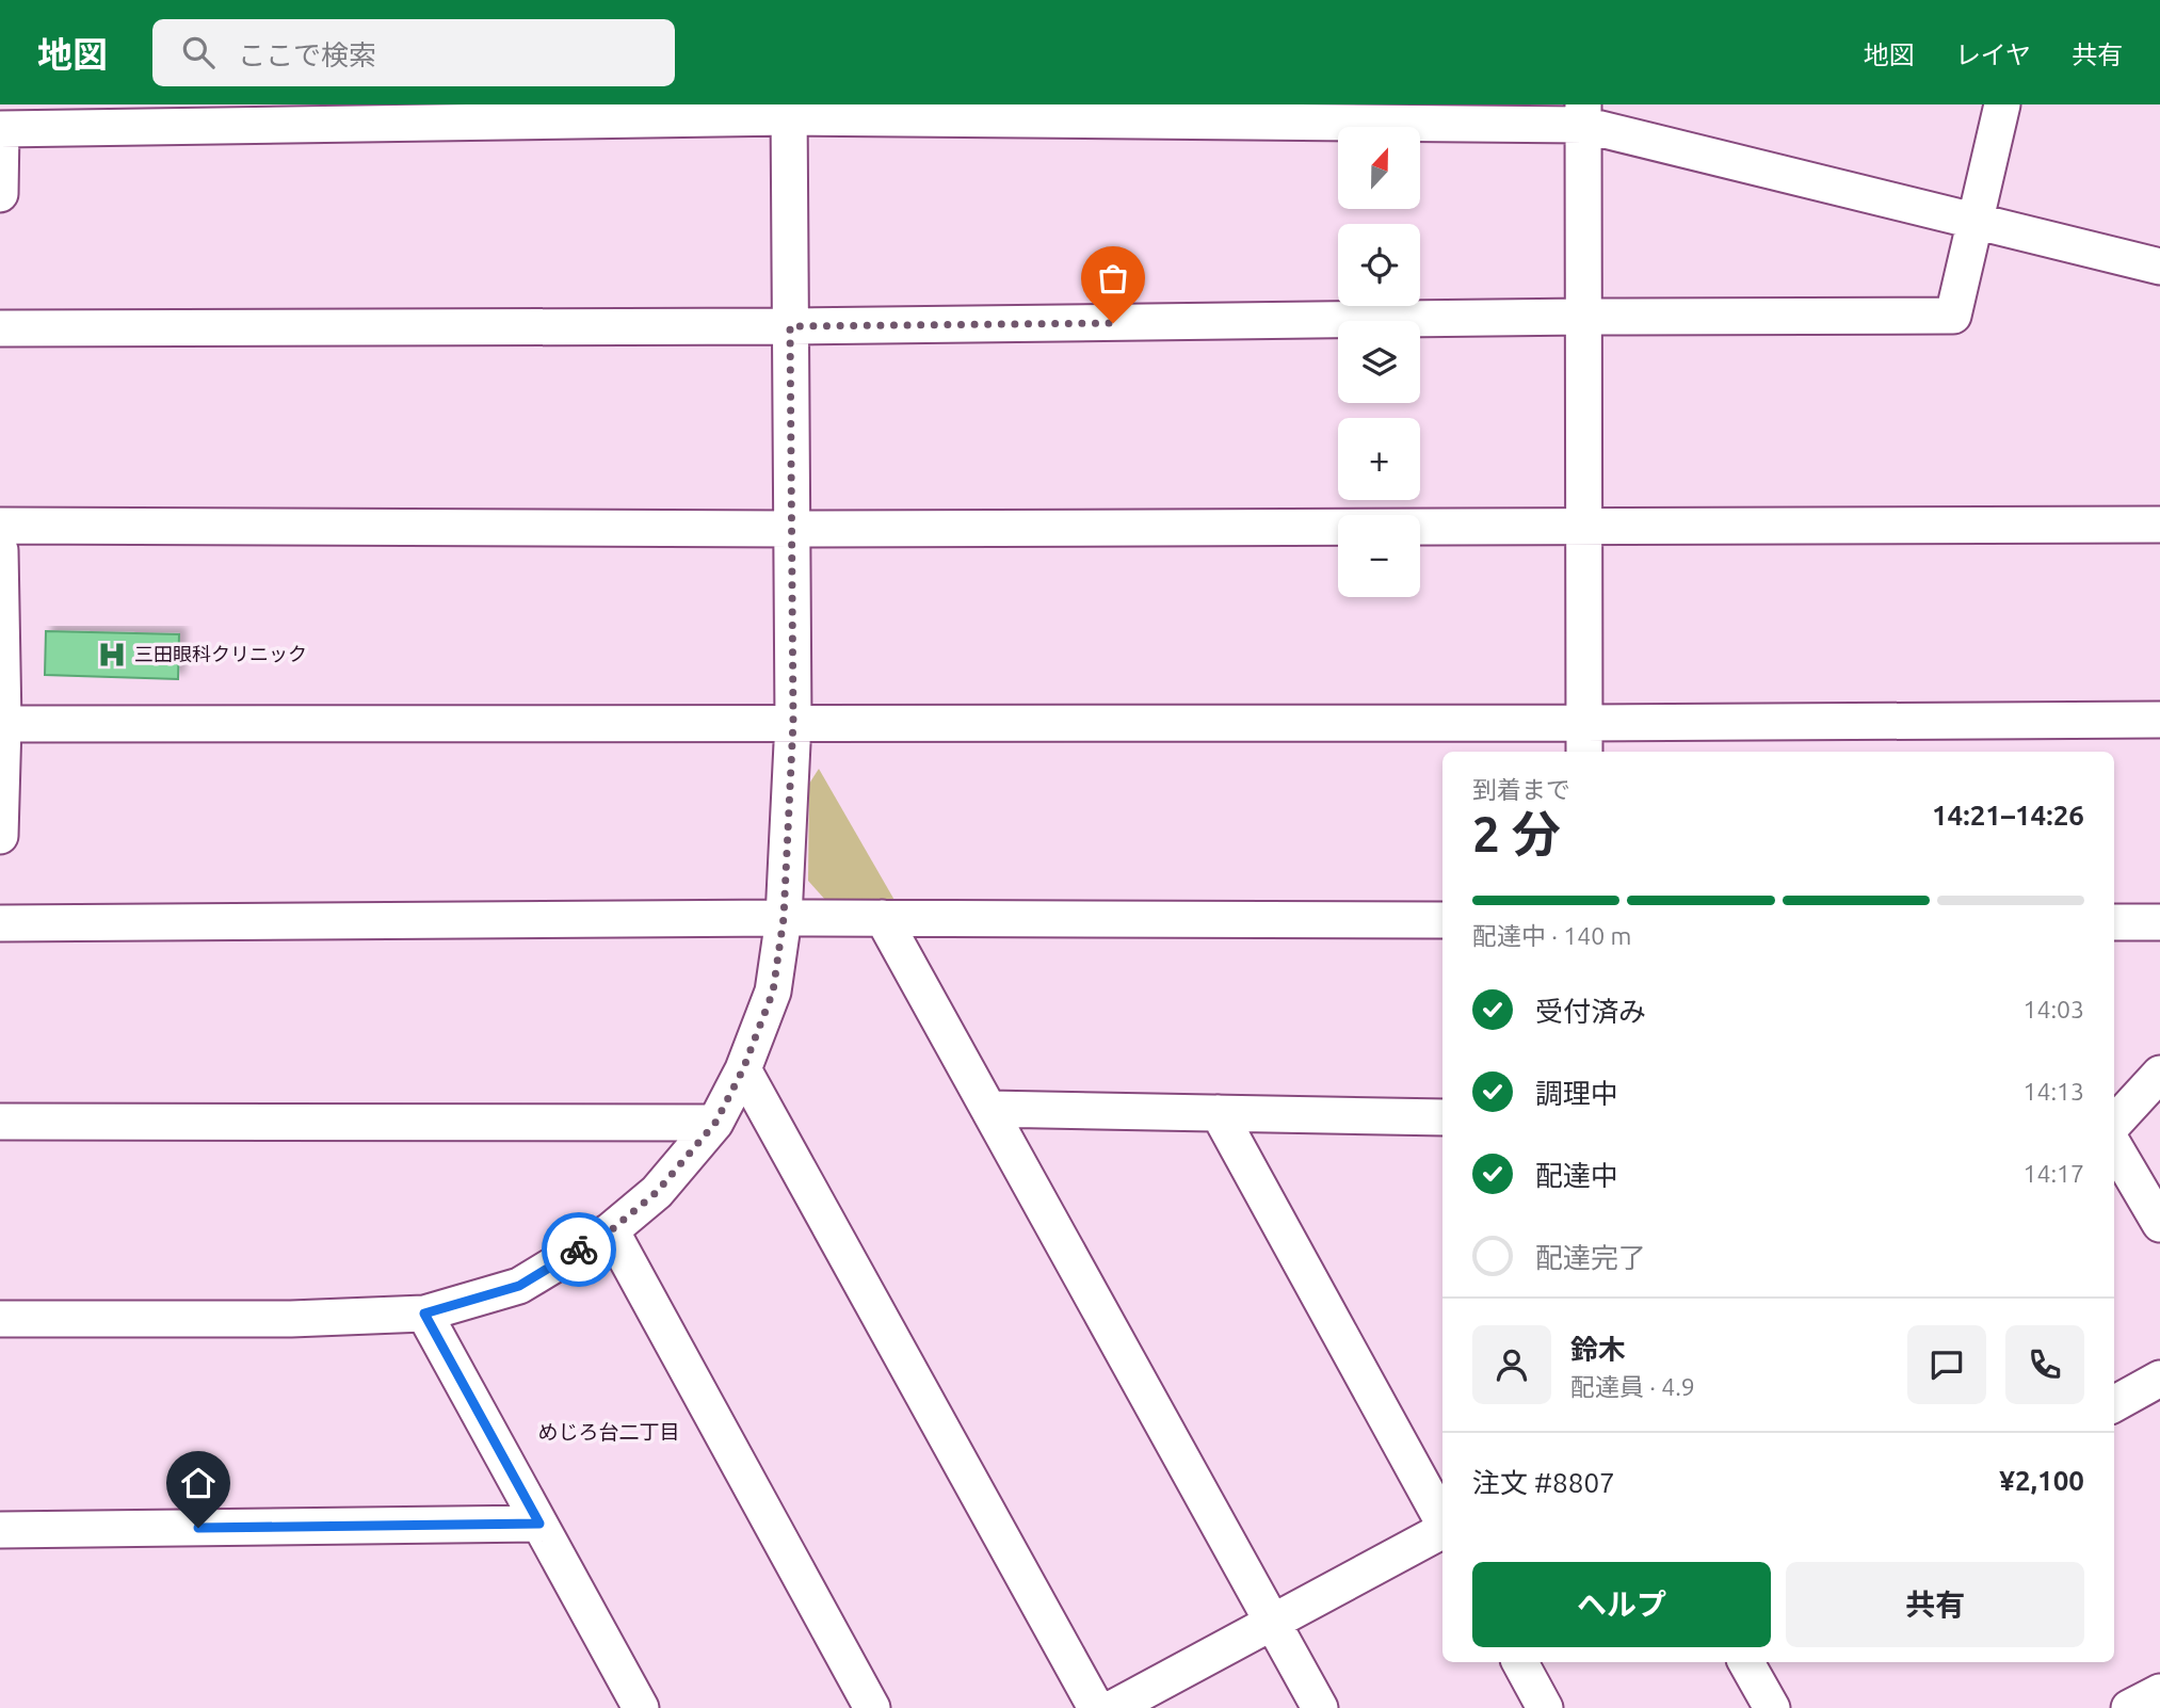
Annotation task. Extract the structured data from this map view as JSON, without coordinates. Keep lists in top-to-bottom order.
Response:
{
  "districts": ["めじろ台二丁目"],
  "places": {
    "hospital": ["三田眼科クリニック"]
  },
  "north": "top",
  "page": {
    "header": "地図",
    "search": "ここで検索",
    "nav": ["地図", "レイヤ", "共有"],
    "map_buttons": ["+", "−"],
    "heading": ["2 分", "到着まで", "14:21–14:26"],
    "panel": [
      "鈴木",
      "配達員 · 4.9",
      "注文 #8807",
      "¥2,100"
    ],
    "bar": "配達中 · 140 m",
    "list": [
      ["受付済み", "14:03"],
      ["調理中", "14:13"],
      ["配達中", "14:17"],
      "配達完了"
    ],
    "buttons": ["ヘルプ", "共有"]
  }
}
